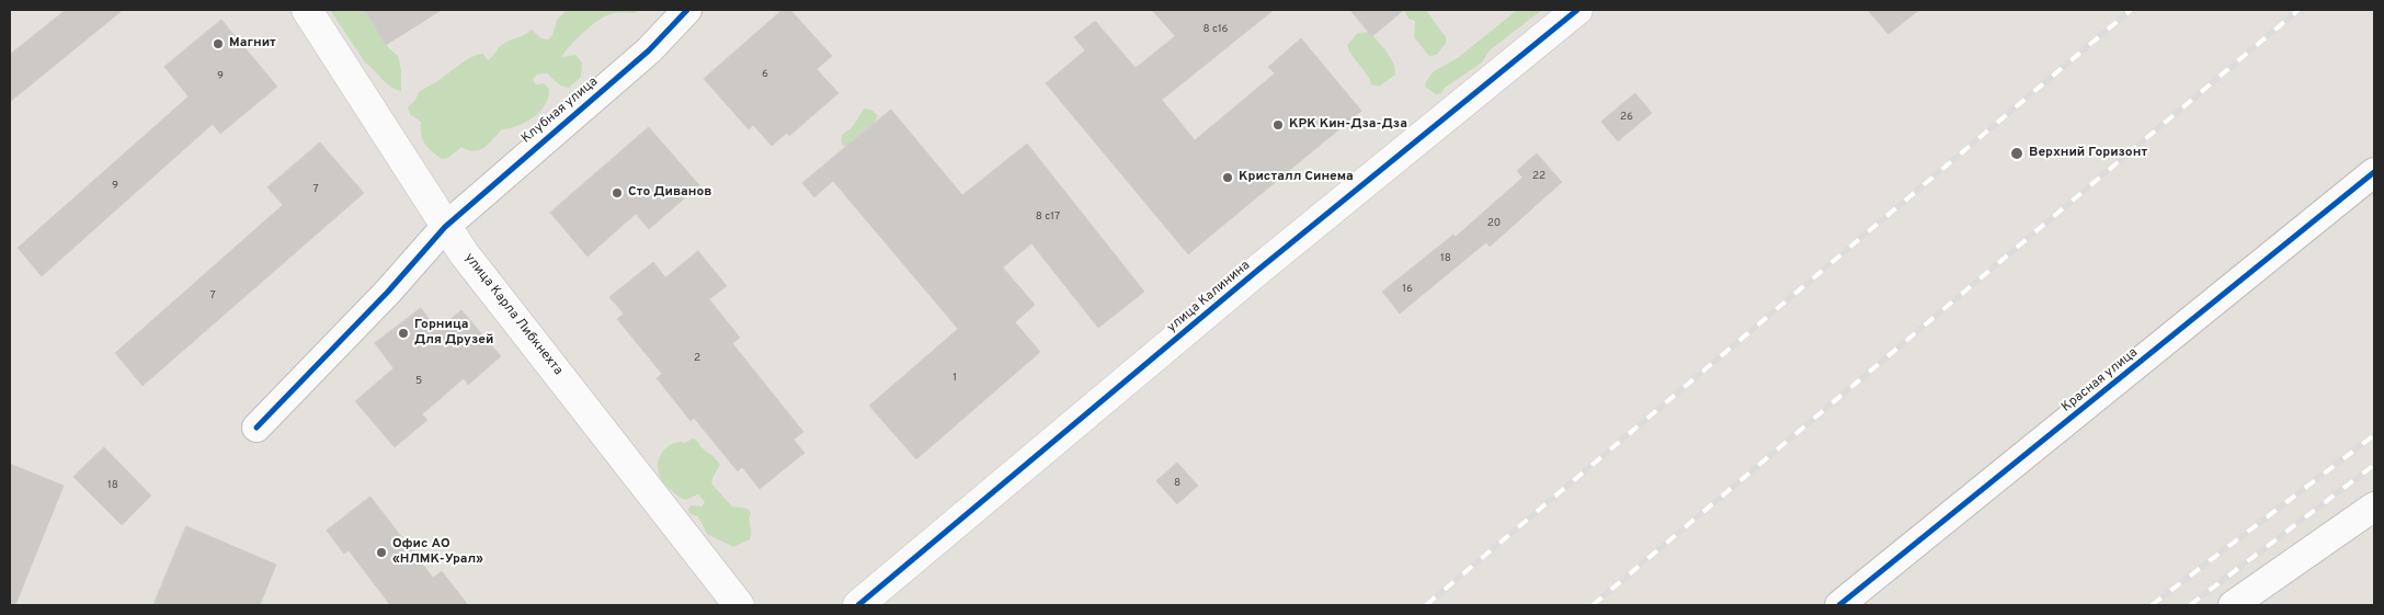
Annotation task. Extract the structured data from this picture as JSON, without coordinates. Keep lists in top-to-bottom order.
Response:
{
  "streets": {
    "street": [
      "Клубная улица",
      "улица Калинина",
      "улица Карла Либкнехта",
      "Красная улица"
    ]
  },
  "crossings": [
    ["Клубная улица", "улица Карла Либкнехта"]
  ],
  "places": [
    "Магнит",
    "КРК Кин-Дза-Дза",
    "Верхний Горизонт",
    "Кристалл Синема",
    "Сто Диванов",
    "Горница Для Друзей",
    "Офис АО «НЛМК-Урал»"
  ],
  "house_numbers": [
    "8 с16",
    "6",
    "9",
    "26",
    "22",
    "9",
    "7",
    "8 с17",
    "20",
    "18",
    "16",
    "7",
    "2",
    "1",
    "5",
    "8",
    "18"
  ]
}
